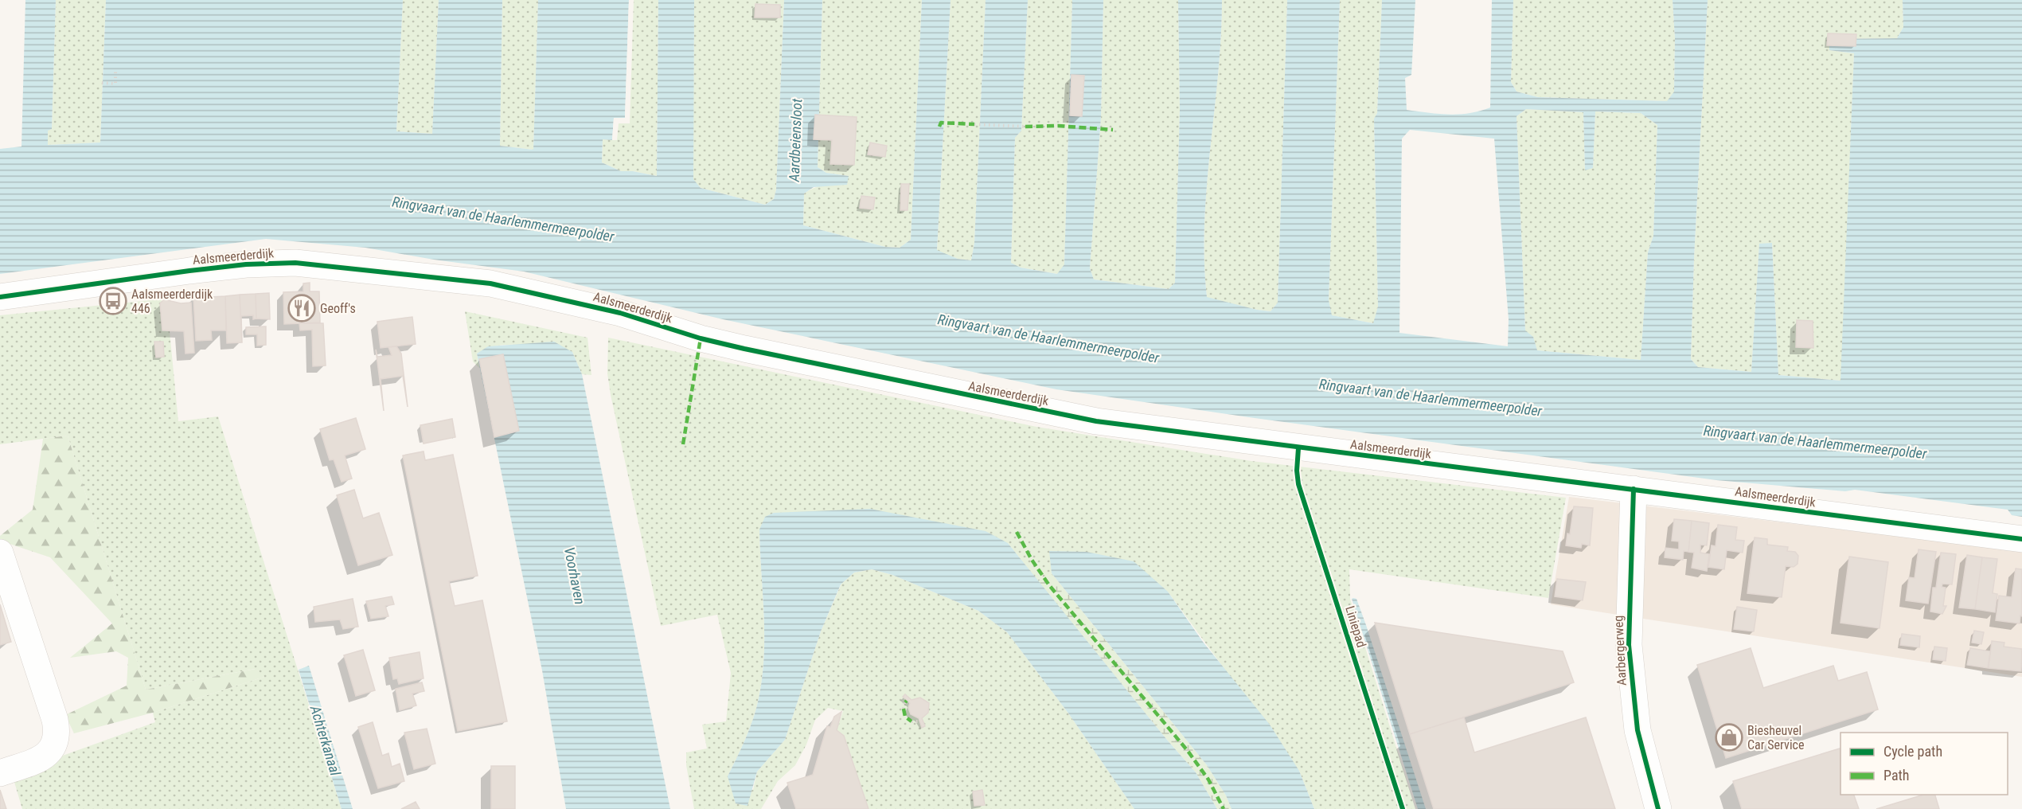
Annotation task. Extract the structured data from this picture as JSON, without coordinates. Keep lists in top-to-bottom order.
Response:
{
  "streets": {
    "street": ["Aalsmeerderdijk", "Aarbergerweg"],
    "cycle path": ["Liniepad"]
  },
  "crossings": [
    ["Aalsmeerderdijk", "Aarbergerweg"]
  ],
  "water": [
    "Aardbeiensloot",
    "Ringvaart van de Haarlemmermeerpolder",
    "Voorhaven",
    "Achterkanaal"
  ],
  "places": {
    "bus stop": ["Aalsmeerderdijk 446"],
    "restaurant": ["Geoff's"],
    "shop": ["Biesheuvel Car Service"]
  },
  "legend": ["Cycle path", "Path"]
}
